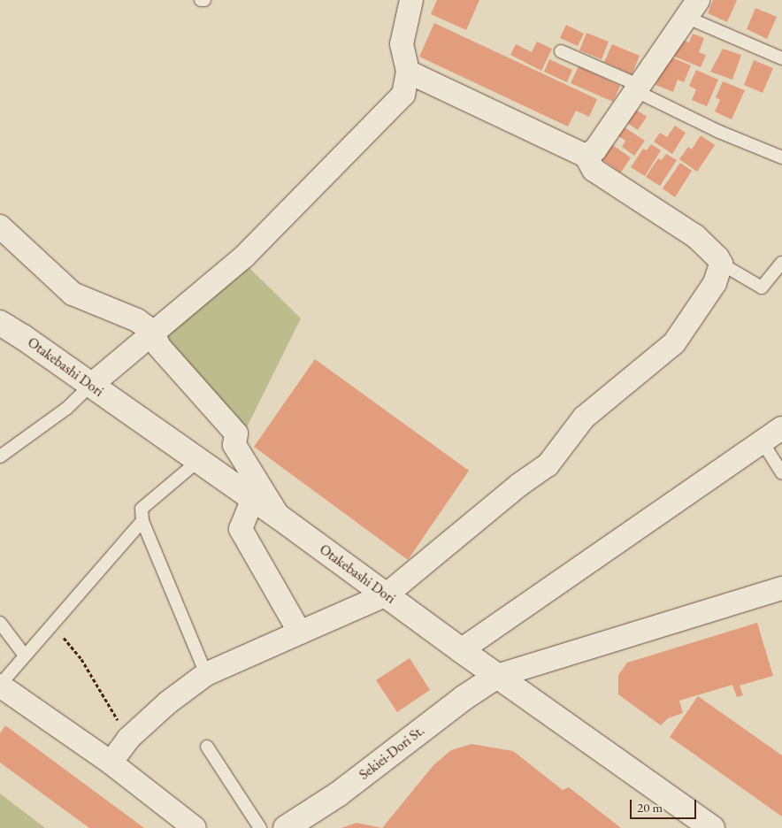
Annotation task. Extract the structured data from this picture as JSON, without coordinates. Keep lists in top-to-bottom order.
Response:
{
  "streets": {
    "main road": ["Otakebashi Dori", "Sekiei-Dori St."]
  },
  "crossings": [
    ["Otakebashi Dori", "Sekiei-Dori St."]
  ],
  "scale_bar": "20 m"
}
